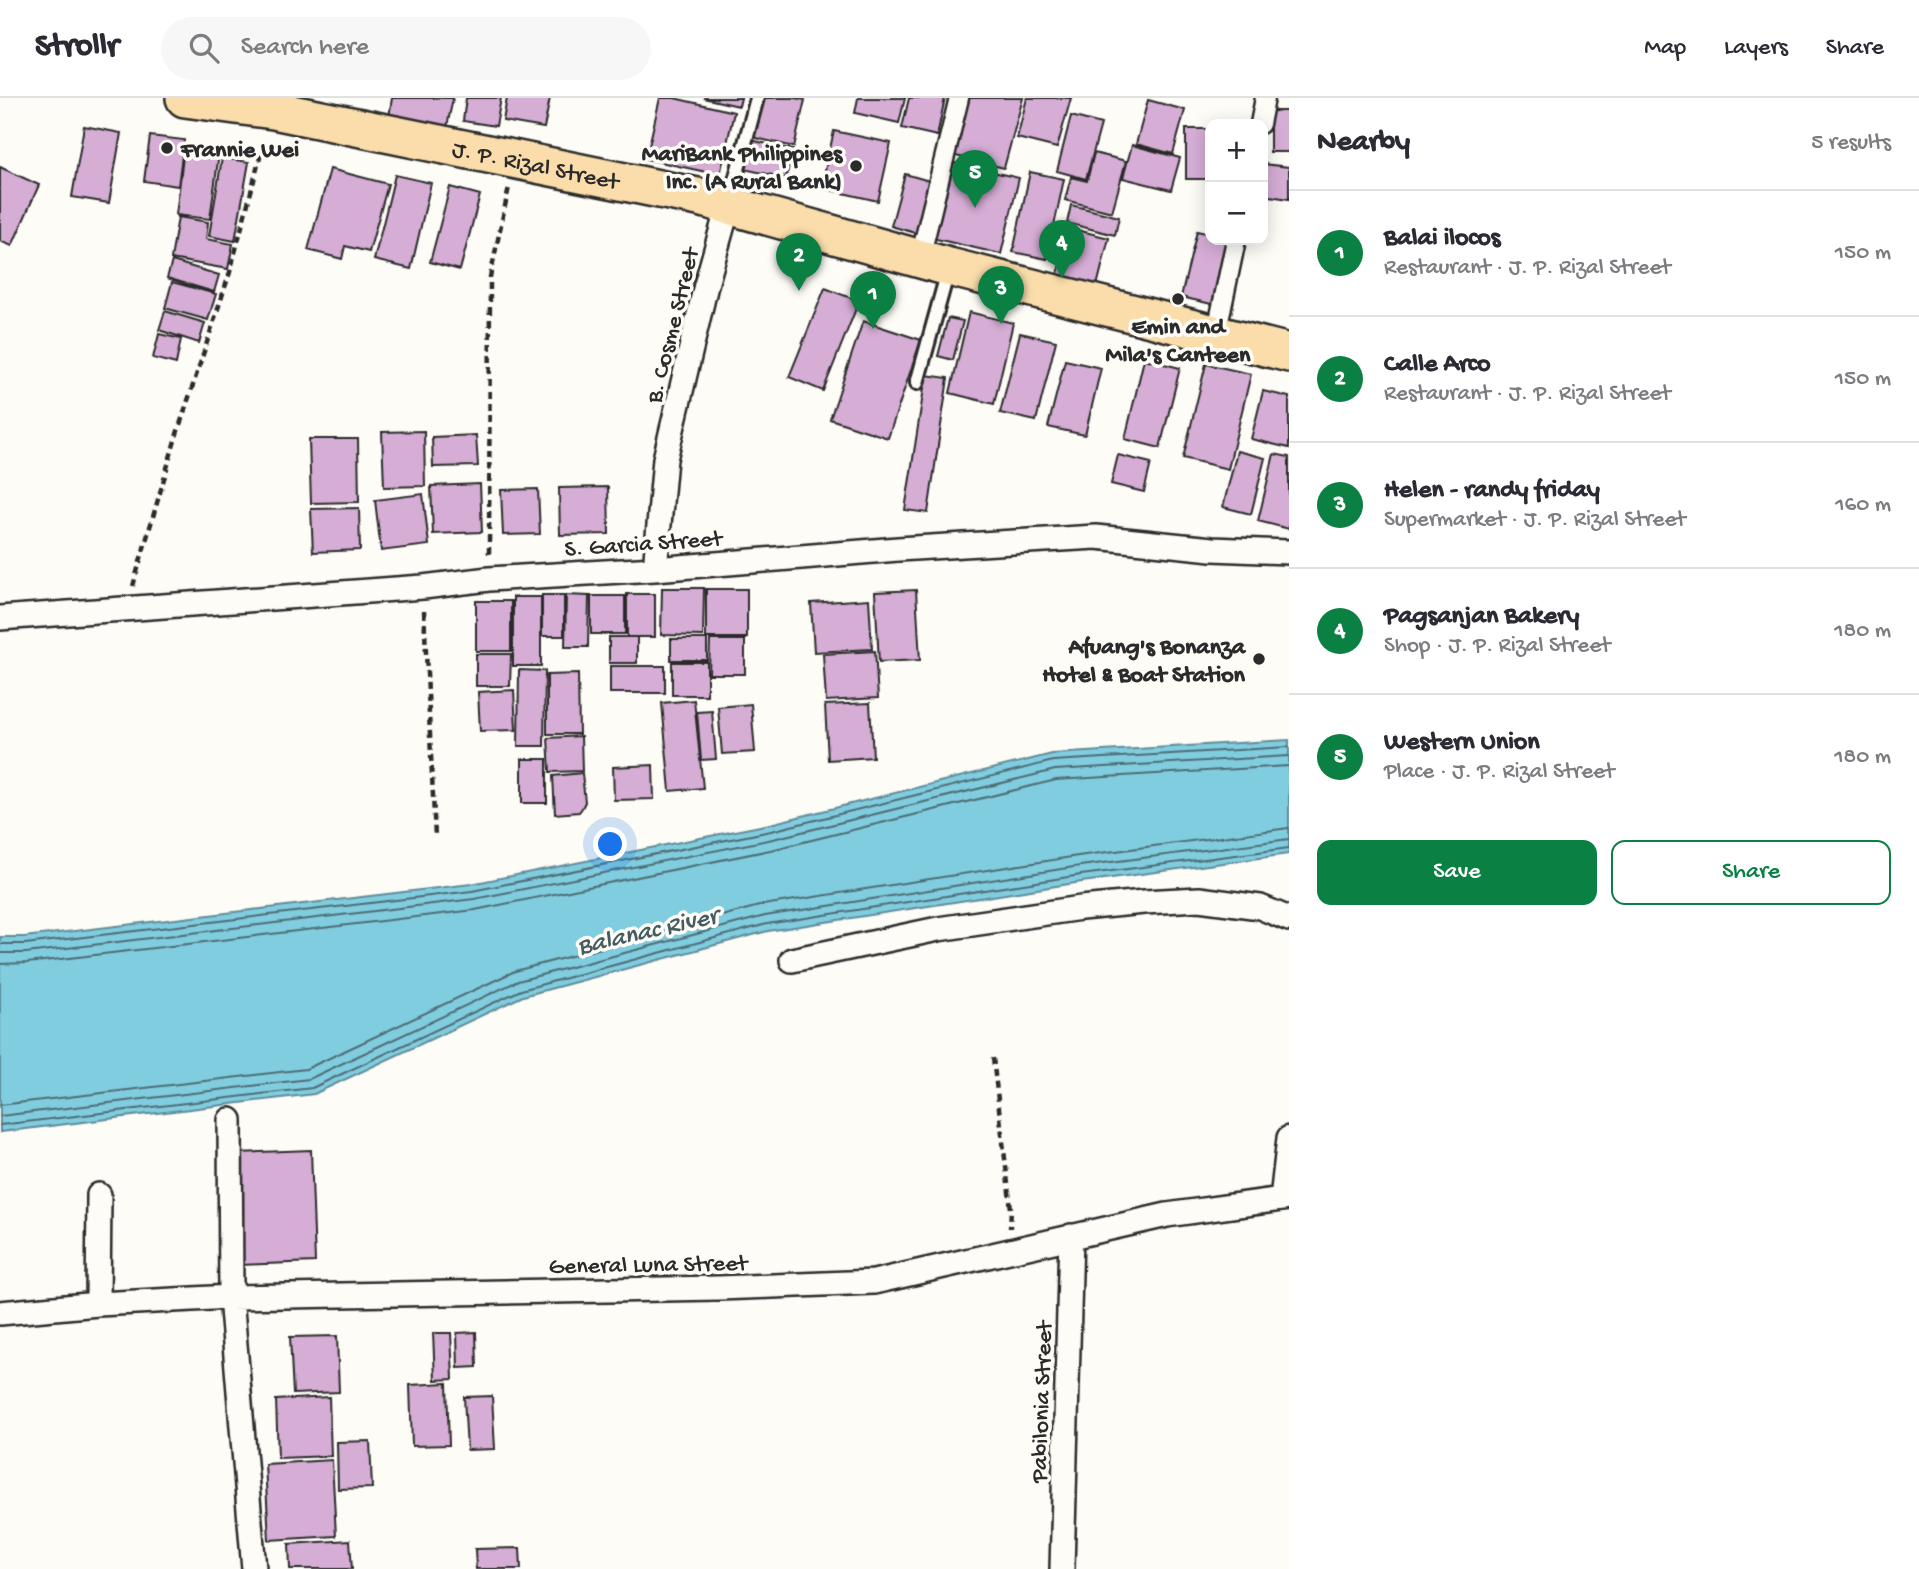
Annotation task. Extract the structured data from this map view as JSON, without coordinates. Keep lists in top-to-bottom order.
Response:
{
  "streets": {
    "main road": ["J. P. Rizal Street"],
    "street": [
      "B. Cosme Street",
      "S. Garcia Street",
      "General Luna Street",
      "Pabilonia Street"
    ]
  },
  "crossings": [
    ["J. P. Rizal Street", "B. Cosme Street"],
    ["B. Cosme Street", "S. Garcia Street"],
    ["General Luna Street", "Pabilonia Street"]
  ],
  "water": ["Balanac River"],
  "places": [
    "Frannie Wei",
    "MariBank Philippines Inc. (A Rural Bank)",
    "Emin and Mila's Canteen",
    "Afuang's Bonanza Hotel & Boat Station"
  ],
  "page": {
    "header": "Strollr",
    "search": "Search here",
    "nav": ["Map", "Layers", "Share"],
    "heading": ["Nearby", "5 results"],
    "map_buttons": ["+", "−"],
    "pins": [
      "5",
      "4",
      "2",
      "3",
      "1"
    ],
    "list": [
      {
        "mark": "1",
        "name": "Balai ilocos",
        "note": "Restaurant · J. P. Rizal Street",
        "value": "150 m"
      },
      {
        "mark": "2",
        "name": "Calle Arco",
        "note": "Restaurant · J. P. Rizal Street",
        "value": "150 m"
      },
      {
        "mark": "3",
        "name": "Helen - randy friday",
        "note": "Supermarket · J. P. Rizal Street",
        "value": "160 m"
      },
      {
        "mark": "4",
        "name": "Pagsanjan Bakery",
        "note": "Shop · J. P. Rizal Street",
        "value": "180 m"
      },
      {
        "mark": "5",
        "name": "Western Union",
        "note": "Place · J. P. Rizal Street",
        "value": "180 m"
      }
    ],
    "buttons": ["Save", "Share"]
  }
}
